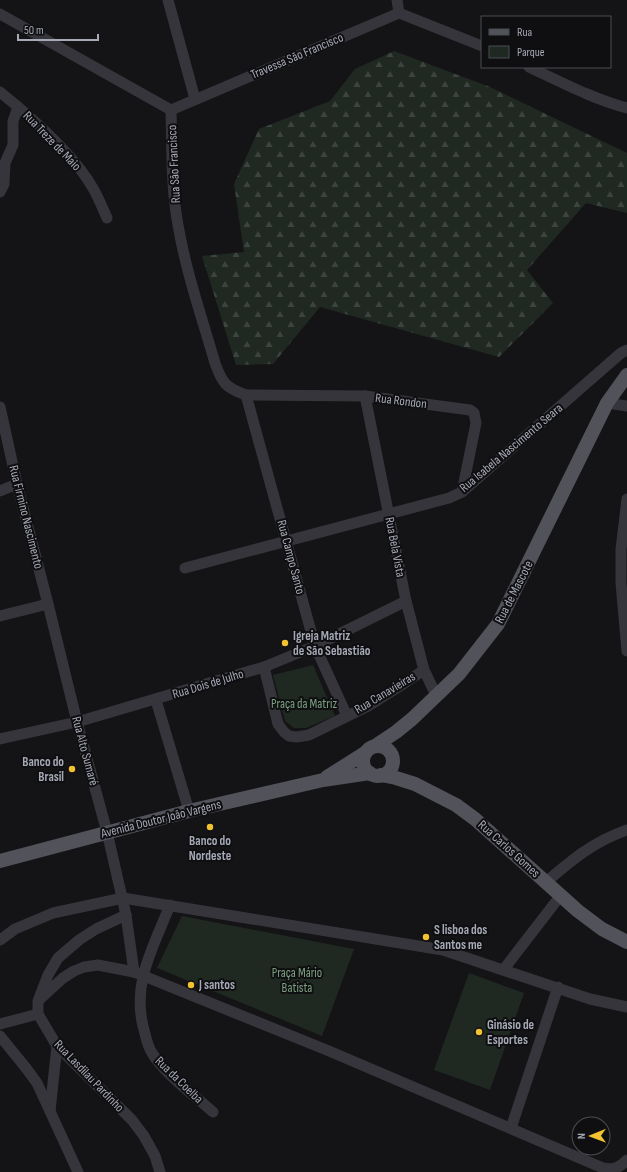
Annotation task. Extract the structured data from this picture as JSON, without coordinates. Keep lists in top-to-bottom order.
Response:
{
  "streets": {
    "main road": ["Rua de Mascote", "Avenida Doutor João Vargens", "Rua Carlos Gomes"],
    "street": [
      "Travessa São Francisco",
      "Rua Treze de Maio",
      "Rua São Francisco",
      "Rua Rondon",
      "Rua Isabela Nascimento Seara",
      "Rua Firmino Nascimento",
      "Rua Bela Vista",
      "Rua Campo Santo",
      "Rua Dois de Julho",
      "Rua Canavieiras",
      "Rua Alto Sumaré",
      "Rua Lasdilau Pardinho",
      "Rua da Coelba"
    ]
  },
  "crossings": [
    ["Travessa São Francisco", "Rua São Francisco"],
    ["Rua São Francisco", "Rua Rondon"],
    ["Rua São Francisco", "Rua Campo Santo"],
    ["Rua Rondon", "Rua Isabela Nascimento Seara"],
    ["Rua Rondon", "Rua Bela Vista"],
    ["Rua Rondon", "Rua Campo Santo"],
    ["Rua Isabela Nascimento Seara", "Rua Bela Vista"],
    ["Rua Isabela Nascimento Seara", "Rua Campo Santo"],
    ["Rua Firmino Nascimento", "Rua Alto Sumaré"],
    ["Rua Bela Vista", "Rua de Mascote"],
    ["Rua Bela Vista", "Rua Dois de Julho"],
    ["Rua Bela Vista", "Rua Canavieiras"],
    ["Rua Campo Santo", "Rua Dois de Julho"],
    ["Rua Campo Santo", "Rua Canavieiras"],
    ["Rua de Mascote", "Avenida Doutor João Vargens"],
    ["Rua de Mascote", "Rua Carlos Gomes"],
    ["Rua Dois de Julho", "Rua Alto Sumaré"],
    ["Rua Alto Sumaré", "Avenida Doutor João Vargens"],
    ["Avenida Doutor João Vargens", "Rua Carlos Gomes"]
  ],
  "parks": ["Praça da Matriz", "Praça Mário Batista"],
  "places": [
    "Igreja Matriz de São Sebastião",
    "Banco do Brasil",
    "Banco do Nordeste",
    "S lisboa dos Santos me",
    "J santos",
    "Ginásio de Esportes"
  ],
  "legend": ["Rua", "Parque"],
  "scale_bar": "50 m",
  "north": "left"
}
